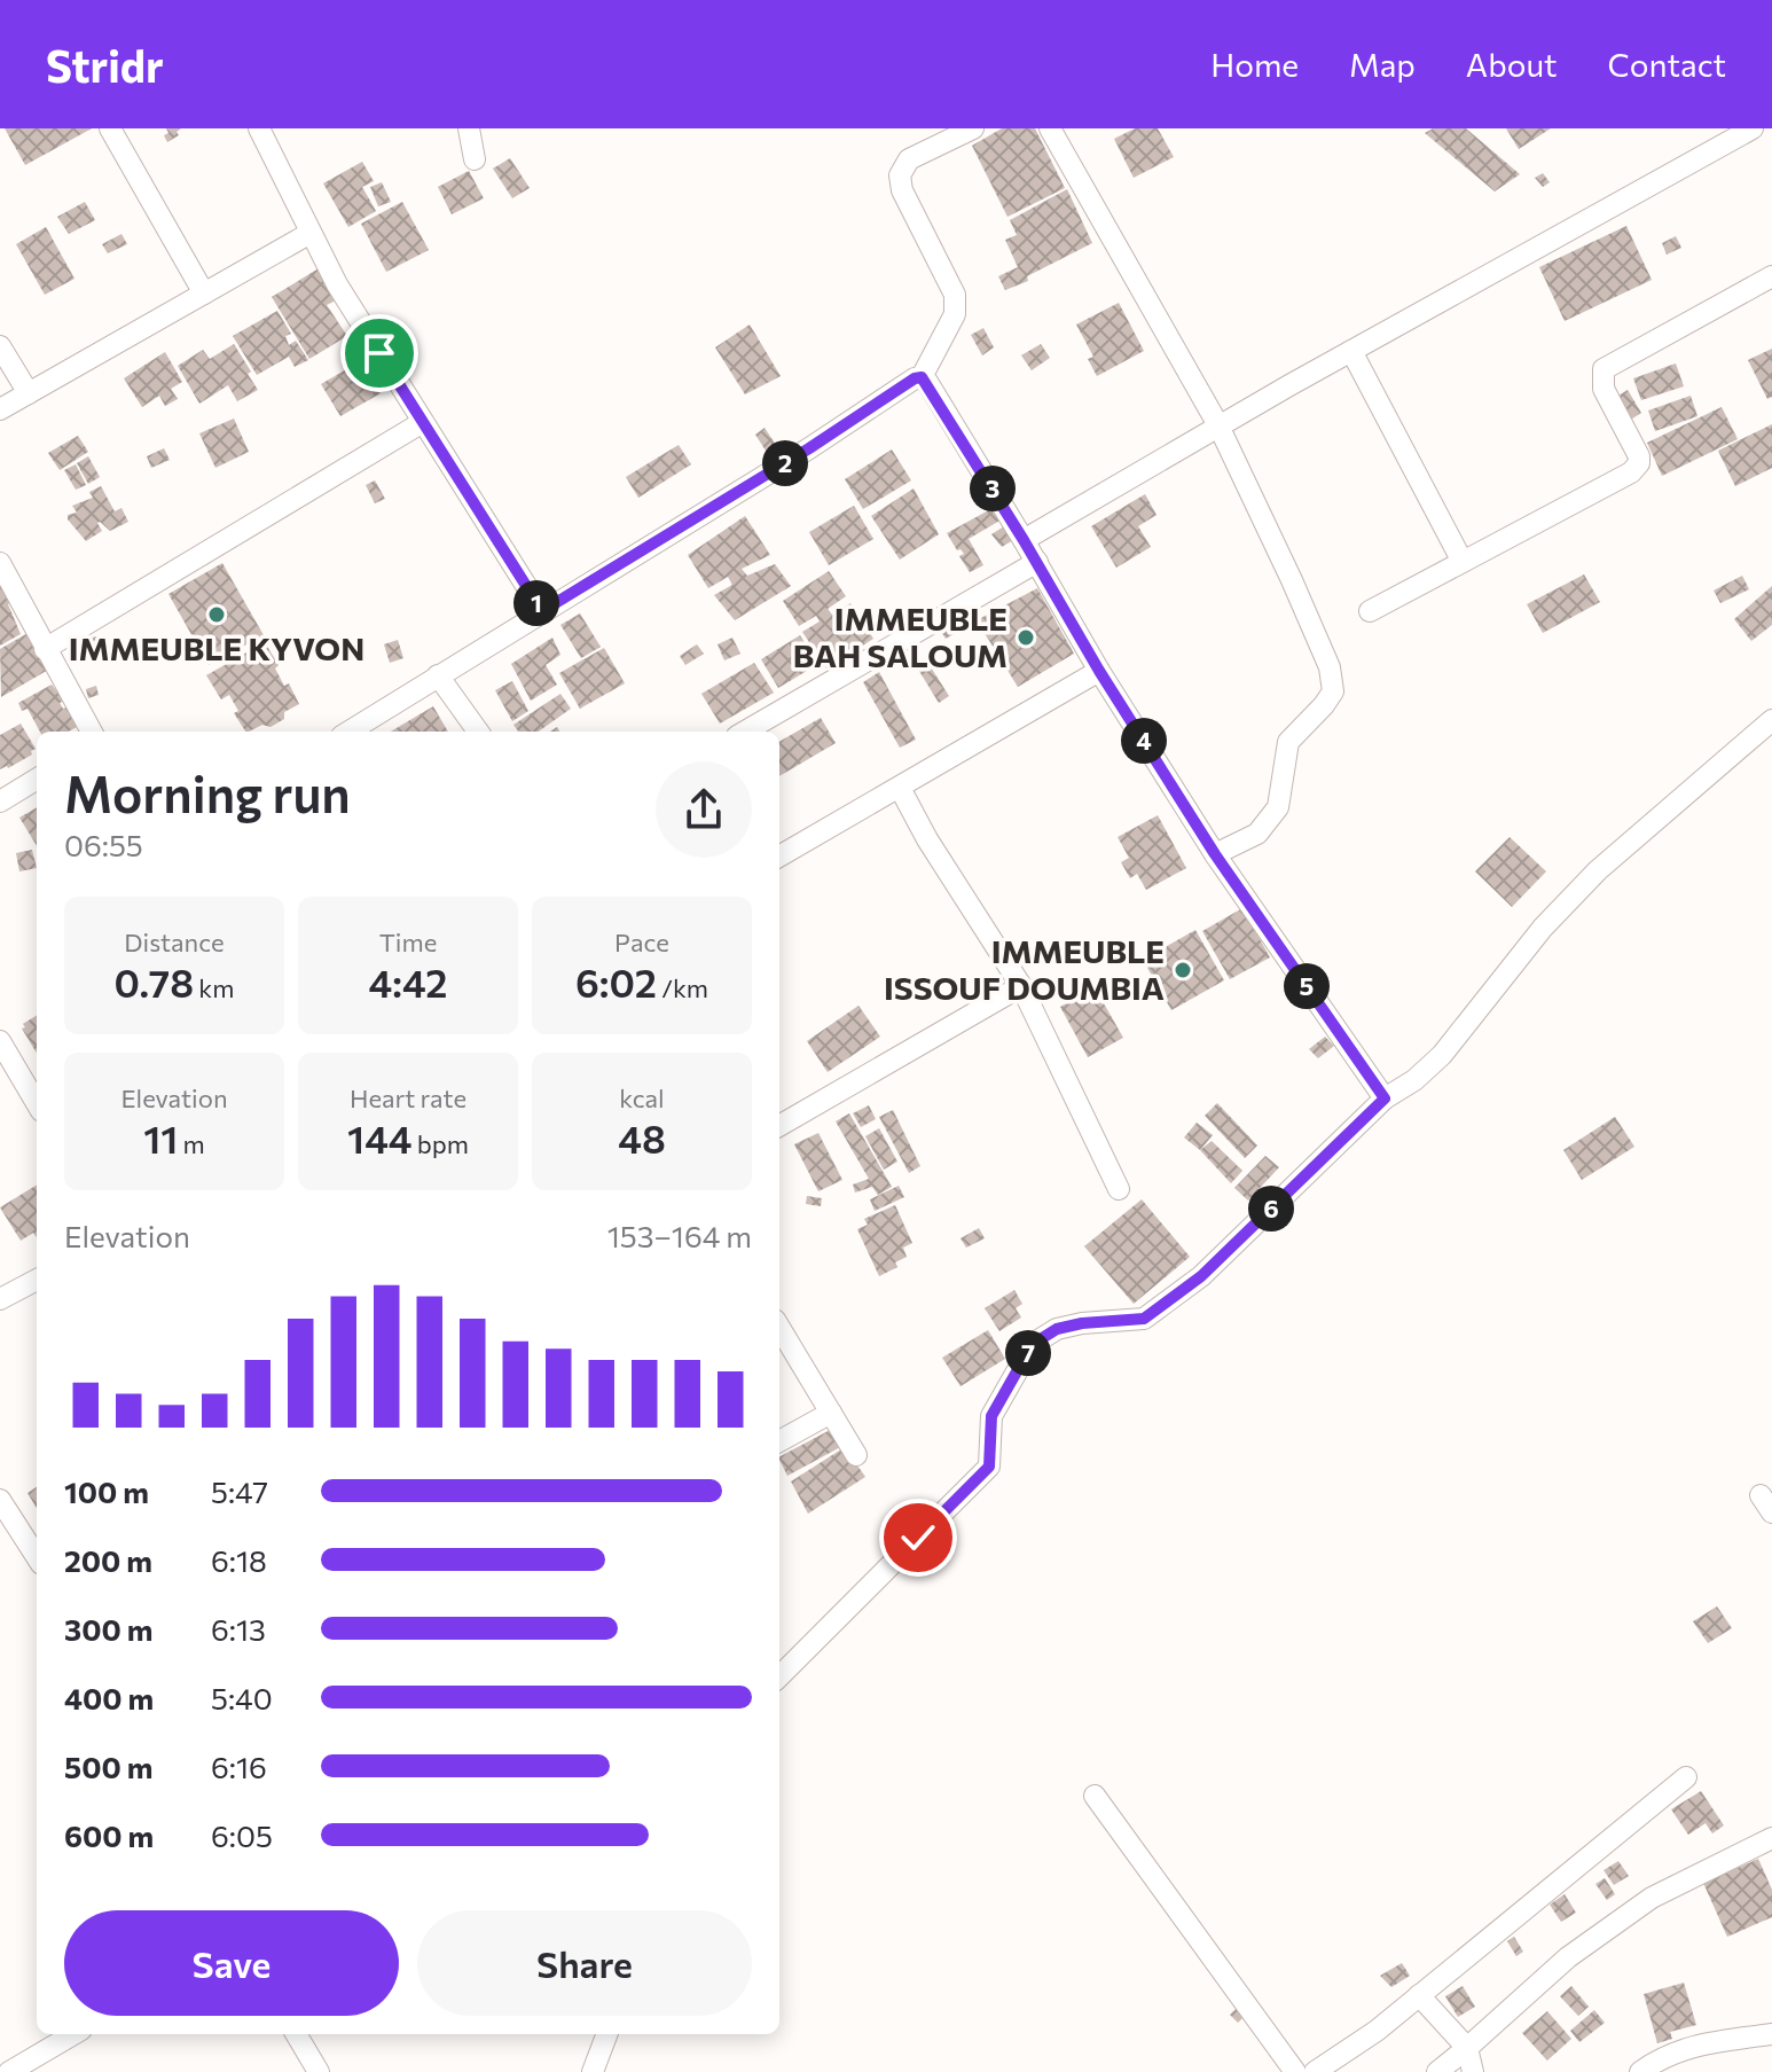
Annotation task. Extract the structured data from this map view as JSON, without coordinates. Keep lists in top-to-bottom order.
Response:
{
  "places": ["IMMEUBLE KYVON", "IMMEUBLE BAH SALOUM", "IMMEUBLE ISSOUF DOUMBIA"],
  "page": {
    "header": "Stridr",
    "nav": [
      "Home",
      "Map",
      "About",
      "Contact"
    ],
    "pins": [
      "2",
      "3",
      "1",
      "4",
      "5",
      "6",
      "7"
    ],
    "heading": ["Morning run", "06:55"],
    "stats": [
      ["Distance", "0.78 km"],
      ["Time", "4:42"],
      ["Pace", "6:02 /km"],
      ["Elevation", "11 m"],
      ["Heart rate", "144 bpm"],
      ["kcal", "48"]
    ],
    "chart": ["Elevation", "153–164 m"],
    "list": [
      {
        "name": "100 m",
        "note": "5:47"
      },
      {
        "name": "200 m",
        "note": "6:18"
      },
      {
        "name": "300 m",
        "note": "6:13"
      },
      {
        "name": "400 m",
        "note": "5:40"
      },
      {
        "name": "500 m",
        "note": "6:16"
      },
      {
        "name": "600 m",
        "note": "6:05"
      }
    ],
    "buttons": ["Save", "Share"]
  }
}
